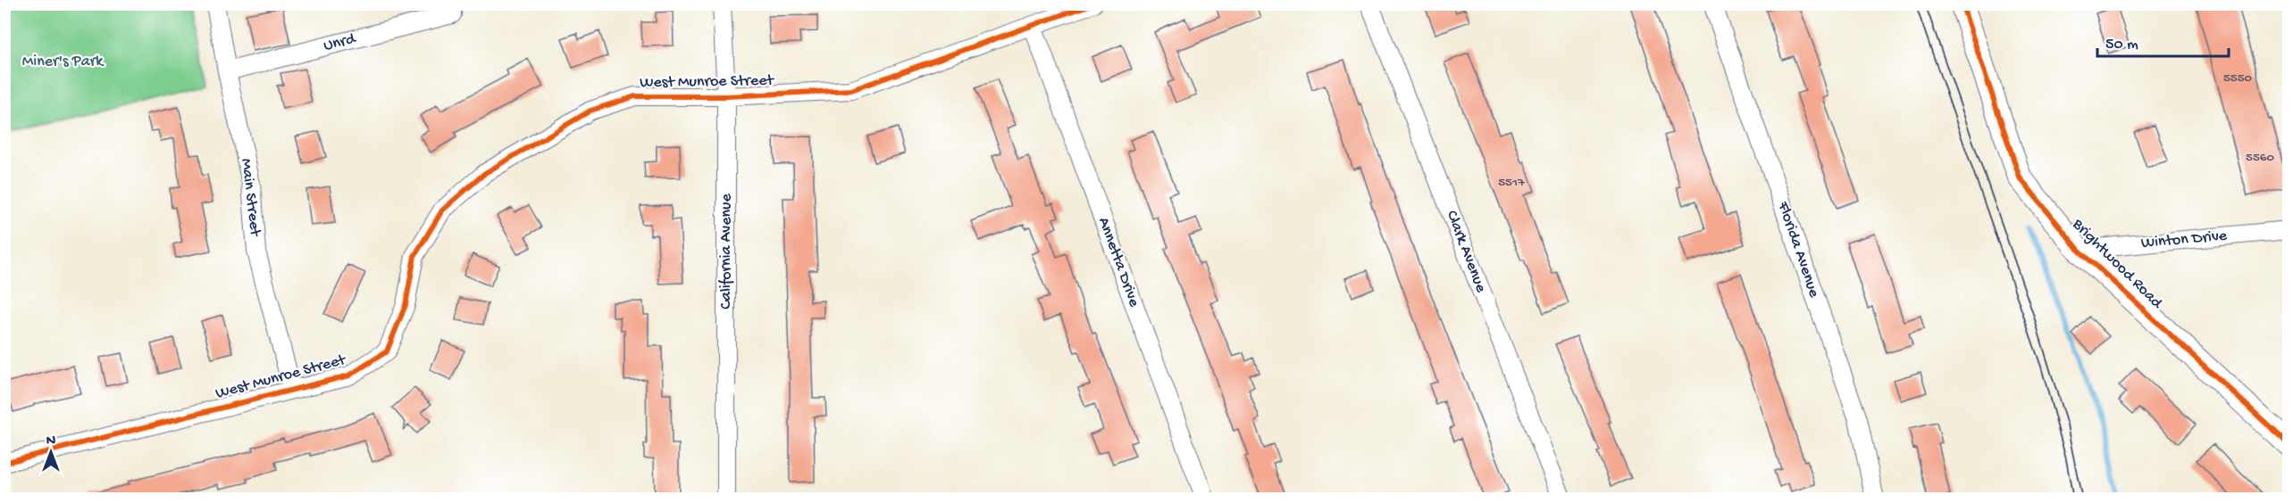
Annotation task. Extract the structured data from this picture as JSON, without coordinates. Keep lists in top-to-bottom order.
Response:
{
  "streets": {
    "street": [
      "Unrd",
      "West Munroe Street",
      "Main Street",
      "Winton Drive",
      "Florida Avenue",
      "California Avenue",
      "Clark Avenue",
      "Annetta Drive",
      "Brightwood Road"
    ]
  },
  "crossings": [
    ["Unrd", "Main Street"],
    ["West Munroe Street", "Main Street"],
    ["West Munroe Street", "California Avenue"],
    ["West Munroe Street", "Annetta Drive"],
    ["Winton Drive", "Brightwood Road"]
  ],
  "parks": ["Miner's Park"],
  "house_numbers": ["5550", "5560", "5517"],
  "scale_bar": "50 m",
  "north": "top"
}
